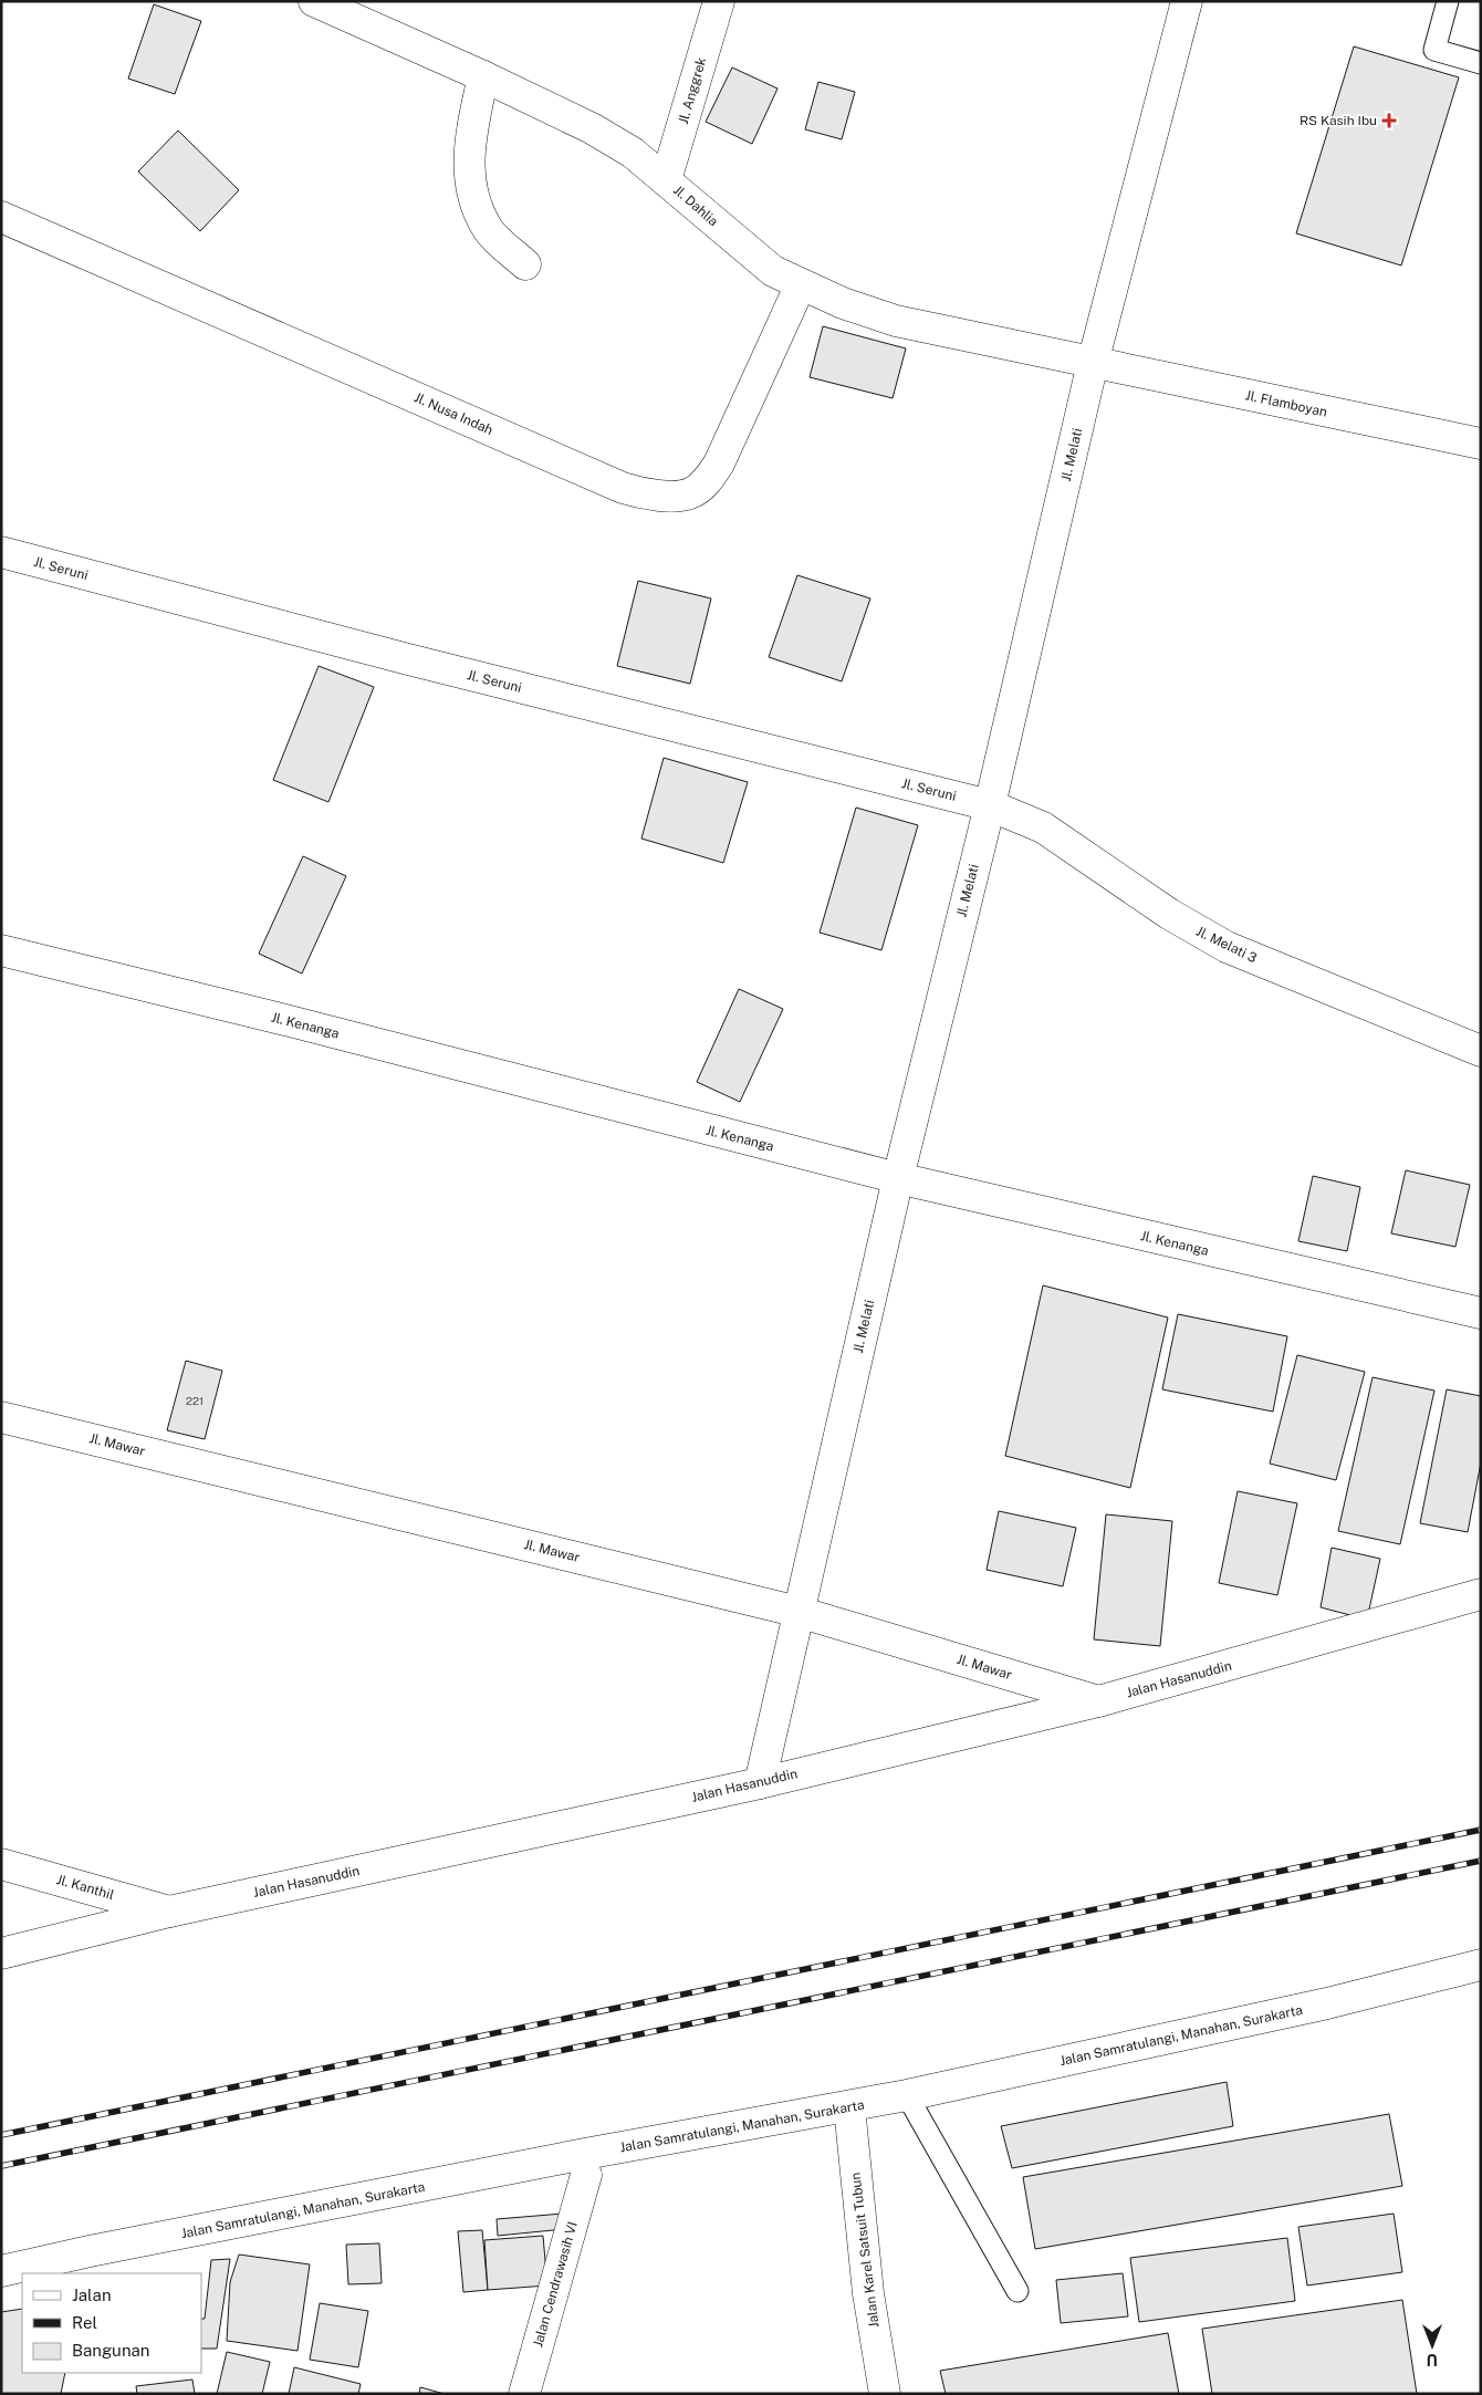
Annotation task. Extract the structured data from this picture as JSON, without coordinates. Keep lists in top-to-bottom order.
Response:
{
  "streets": {
    "street": [
      "Jl. Anggrek",
      "Jl. Dahlia",
      "Jl. Flamboyan",
      "Jl. Nusa Indah",
      "Jl. Melati",
      "Jl. Seruni",
      "Jl. Melati 3",
      "Jl. Kenanga",
      "Jl. Mawar",
      "Jalan Hasanuddin",
      "Jl. Kanthil",
      "Jalan Samratulangi, Manahan, Surakarta",
      "Jalan Karel Satsuit Tubun",
      "Jalan Cendrawasih VI"
    ]
  },
  "crossings": [
    ["Jl. Anggrek", "Jl. Dahlia"],
    ["Jl. Dahlia", "Jl. Flamboyan"],
    ["Jl. Dahlia", "Jl. Nusa Indah"],
    ["Jl. Dahlia", "Jl. Melati"],
    ["Jl. Flamboyan", "Jl. Melati"],
    ["Jl. Melati", "Jl. Seruni"],
    ["Jl. Melati", "Jl. Melati 3"],
    ["Jl. Melati", "Jl. Kenanga"],
    ["Jl. Melati", "Jl. Mawar"],
    ["Jl. Melati", "Jalan Hasanuddin"],
    ["Jl. Seruni", "Jl. Melati 3"],
    ["Jl. Mawar", "Jalan Hasanuddin"],
    ["Jalan Hasanuddin", "Jl. Kanthil"],
    ["Jalan Samratulangi, Manahan, Surakarta", "Jalan Karel Satsuit Tubun"]
  ],
  "places": {
    "health": ["RS Kasih Ibu"]
  },
  "house_numbers": ["221"],
  "legend": ["Jalan", "Rel", "Bangunan"],
  "north": "bottom"
}
